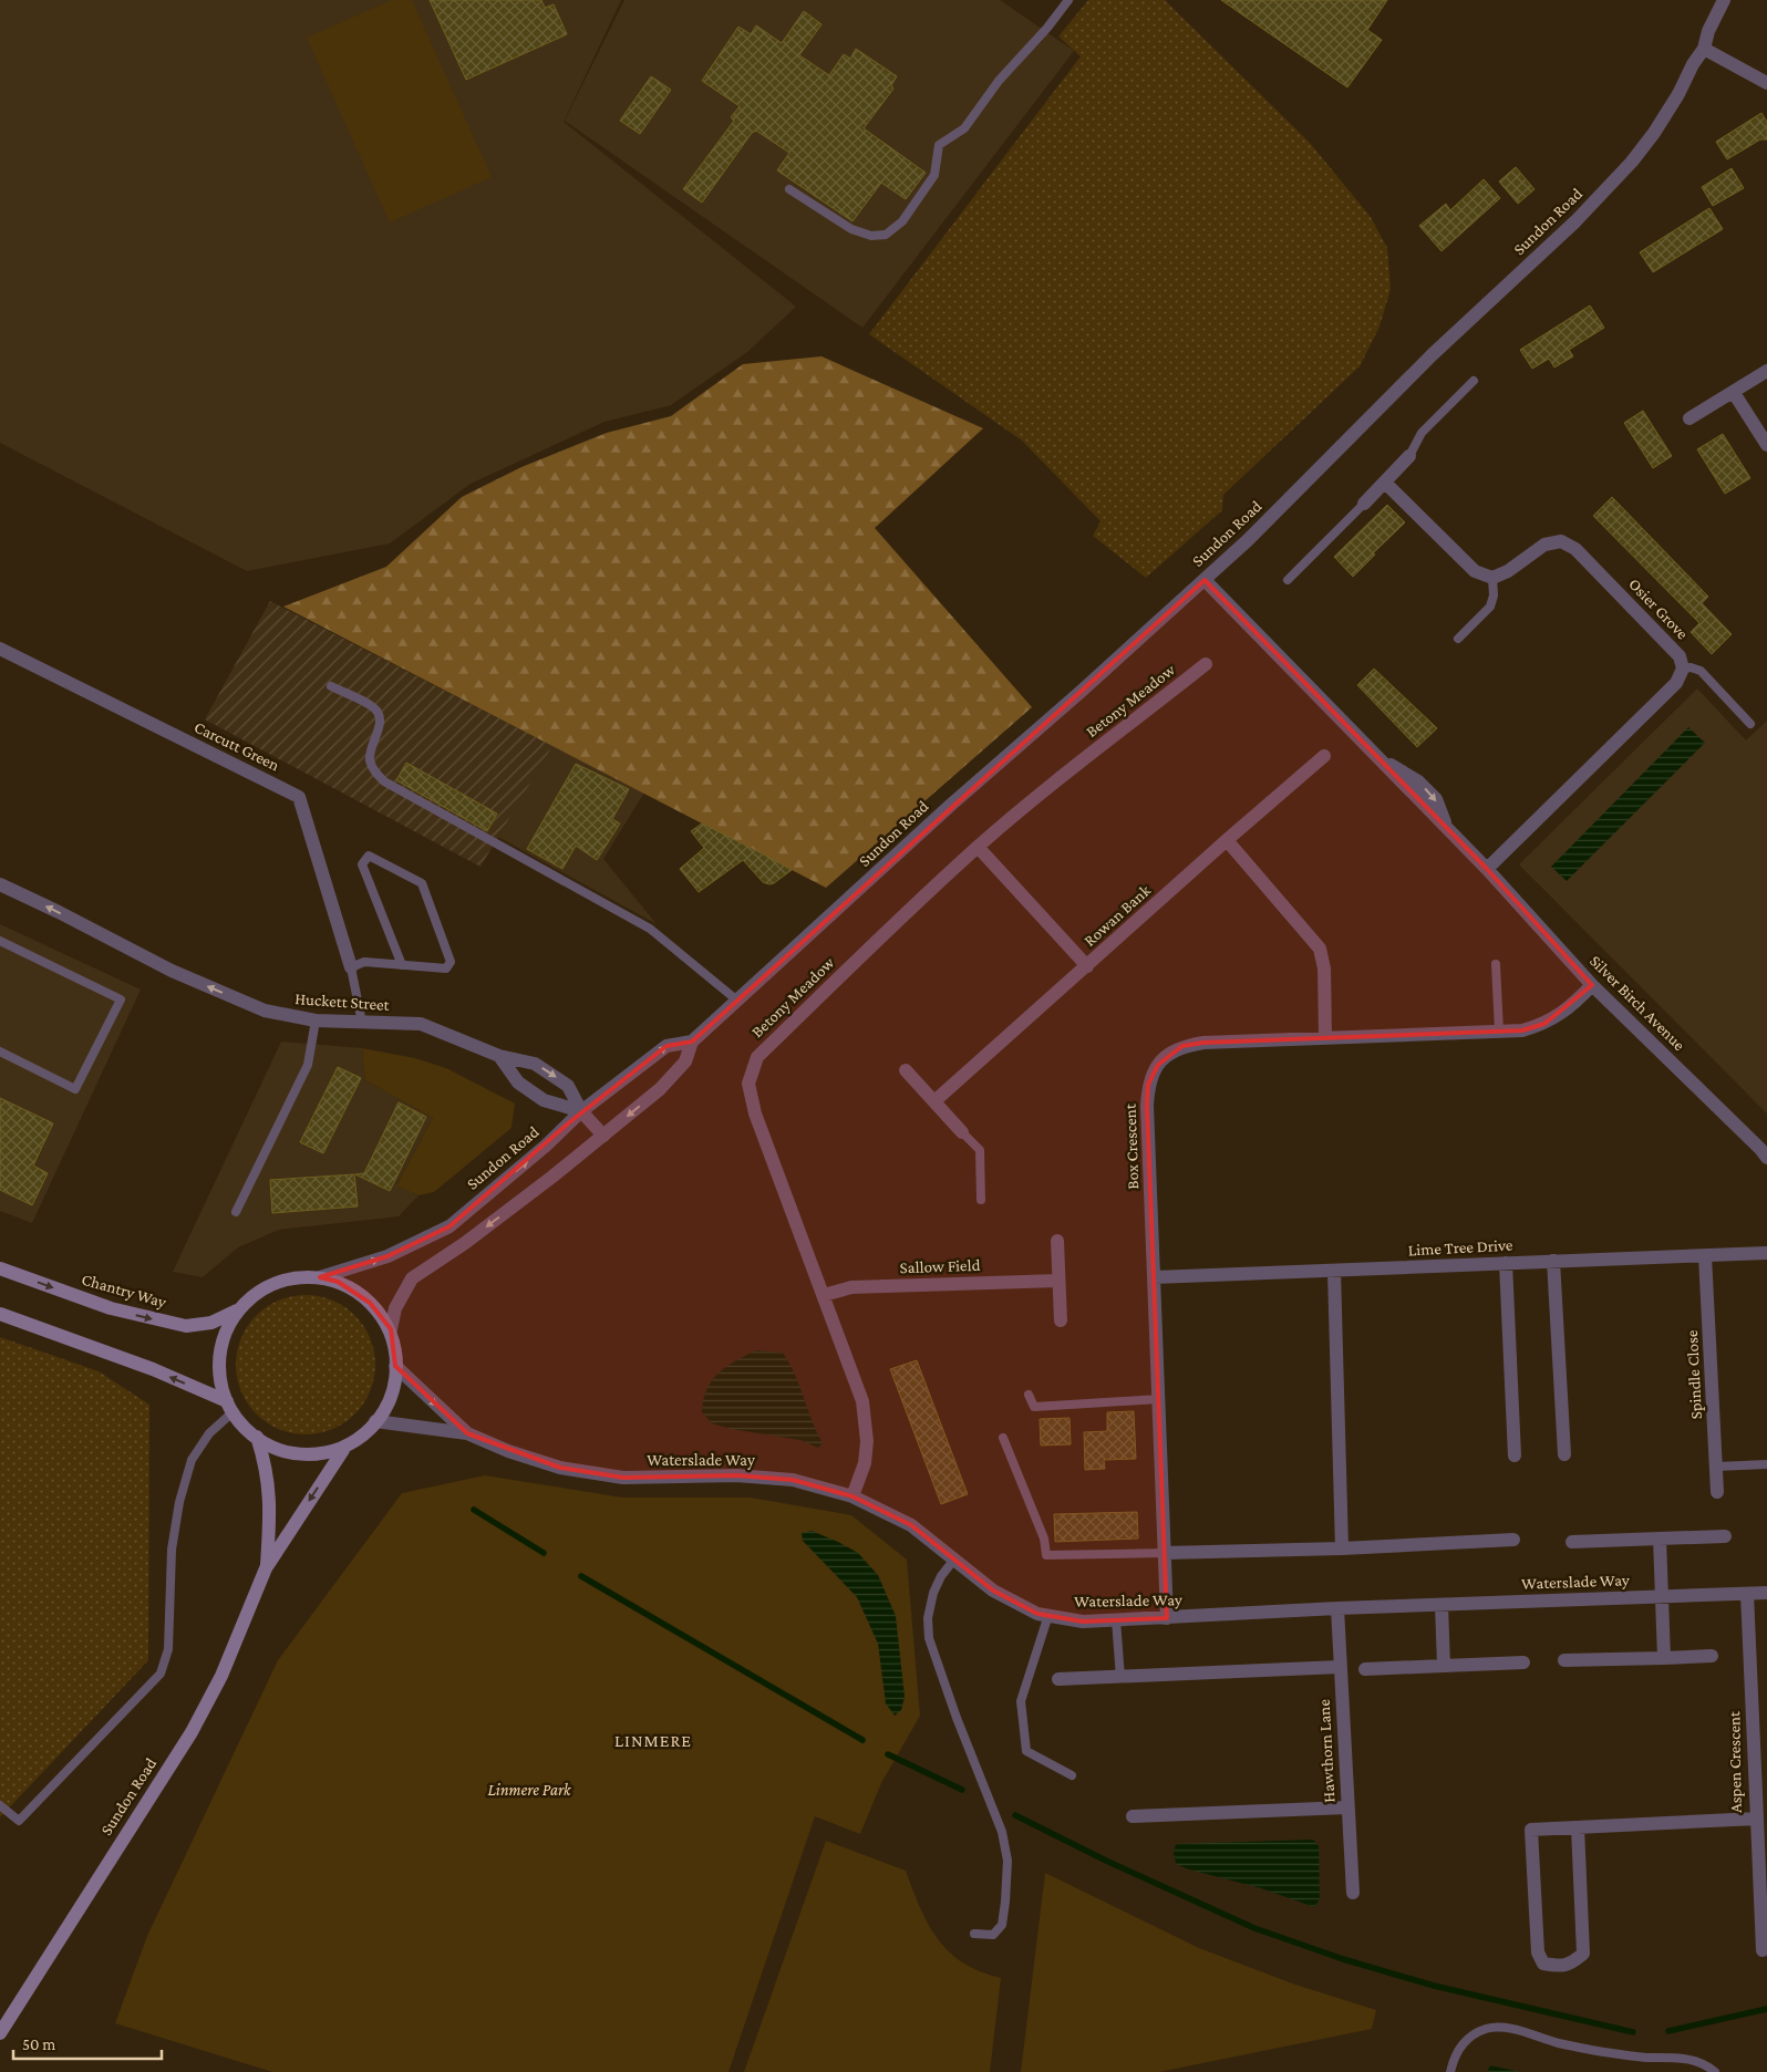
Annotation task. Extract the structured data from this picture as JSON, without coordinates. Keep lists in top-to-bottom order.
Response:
{
  "streets": {
    "main road": ["Sundon Road", "Chantry Way"],
    "street": [
      "Osier Grove",
      "Betony Meadow",
      "Carcutt Green",
      "Rowan Bank",
      "Huckett Street",
      "Silver Birch Avenue",
      "Box Crescent",
      "Lime Tree Drive",
      "Sallow Field",
      "Spindle Close",
      "Waterslade Way",
      "Hawthorn Lane",
      "Aspen Crescent"
    ]
  },
  "crossings": [
    ["Sundon Road", "Huckett Street"],
    ["Sundon Road", "Silver Birch Avenue"],
    ["Sundon Road", "Chantry Way"],
    ["Sundon Road", "Waterslade Way"],
    ["Betony Meadow", "Sallow Field"],
    ["Betony Meadow", "Waterslade Way"],
    ["Silver Birch Avenue", "Box Crescent"],
    ["Box Crescent", "Lime Tree Drive"],
    ["Box Crescent", "Waterslade Way"],
    ["Lime Tree Drive", "Spindle Close"],
    ["Chantry Way", "Waterslade Way"],
    ["Waterslade Way", "Hawthorn Lane"],
    ["Waterslade Way", "Aspen Crescent"]
  ],
  "districts": ["LINMERE"],
  "parks": ["Linmere Park"],
  "scale_bar": "50 m"
}
